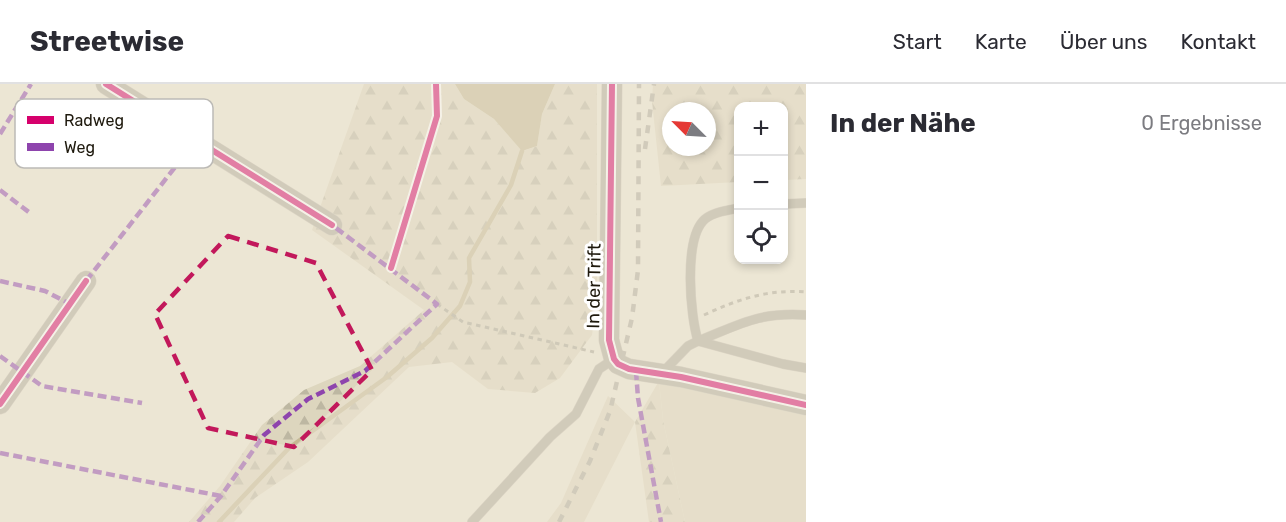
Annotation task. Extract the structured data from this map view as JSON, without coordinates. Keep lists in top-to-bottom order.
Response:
{
  "streets": {
    "street": ["In der Trift"]
  },
  "legend": ["Radweg", "Weg"],
  "north": "top left",
  "page": {
    "header": "Streetwise",
    "nav": [
      "Start",
      "Karte",
      "Über uns",
      "Kontakt"
    ],
    "heading": ["In der Nähe", "0 Ergebnisse"],
    "map_buttons": ["+", "−"]
  }
}
